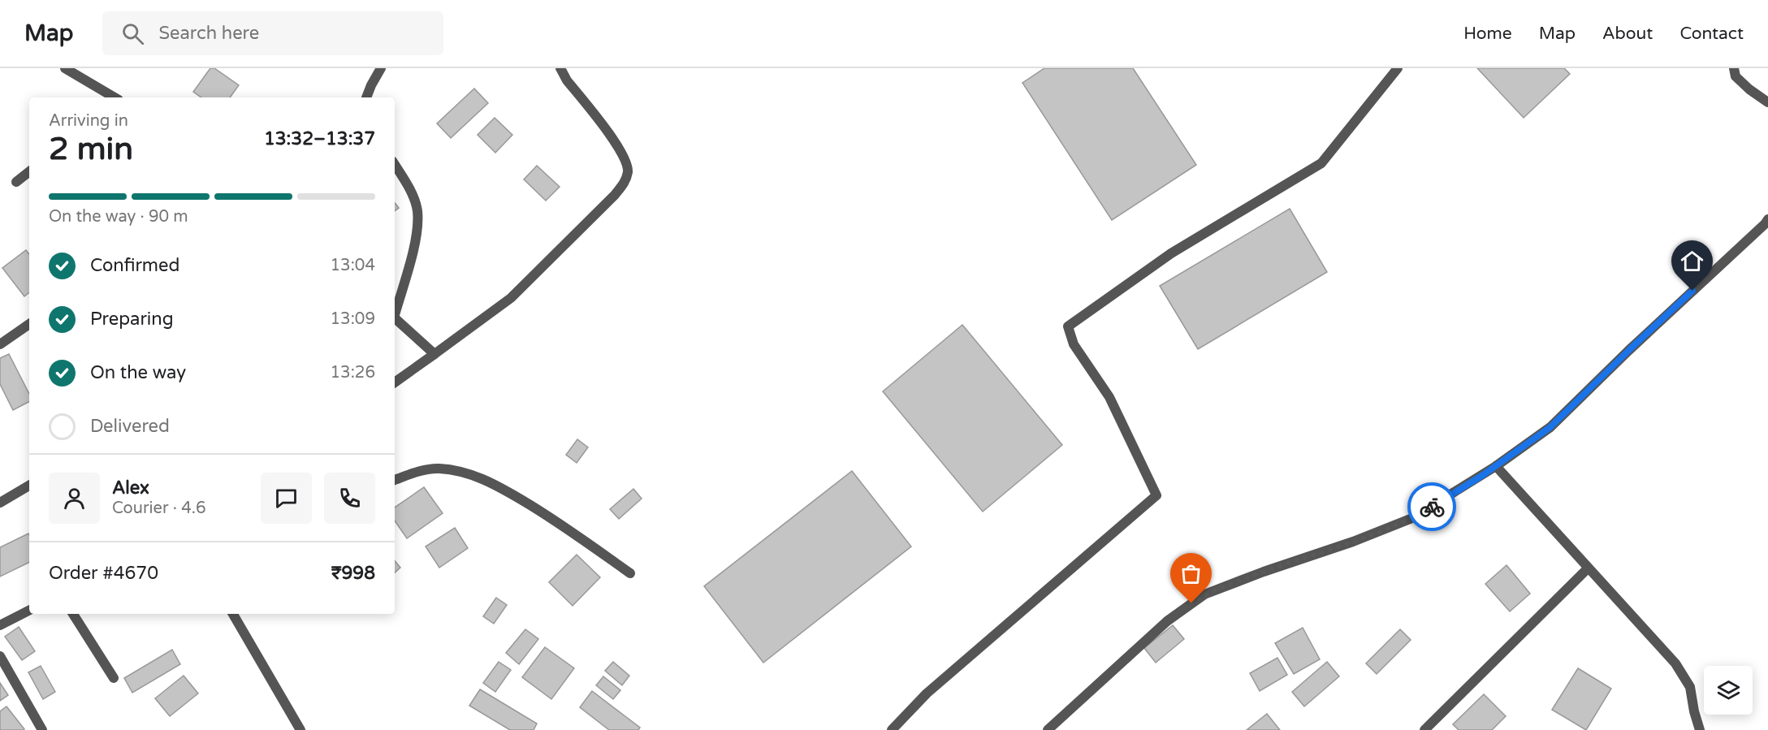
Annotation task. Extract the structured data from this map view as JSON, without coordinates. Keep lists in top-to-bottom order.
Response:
{
  "page": {
    "header": "Map",
    "search": "Search here",
    "nav": [
      "Home",
      "Map",
      "About",
      "Contact"
    ],
    "heading": ["2 min", "Arriving in", "13:32–13:37"],
    "panel": [
      "Alex",
      "Courier · 4.6",
      "Order #4670",
      "₹998"
    ],
    "bar": "On the way · 90 m",
    "list": [
      ["Confirmed", "13:04"],
      ["Preparing", "13:09"],
      ["On the way", "13:26"],
      "Delivered"
    ]
  }
}
